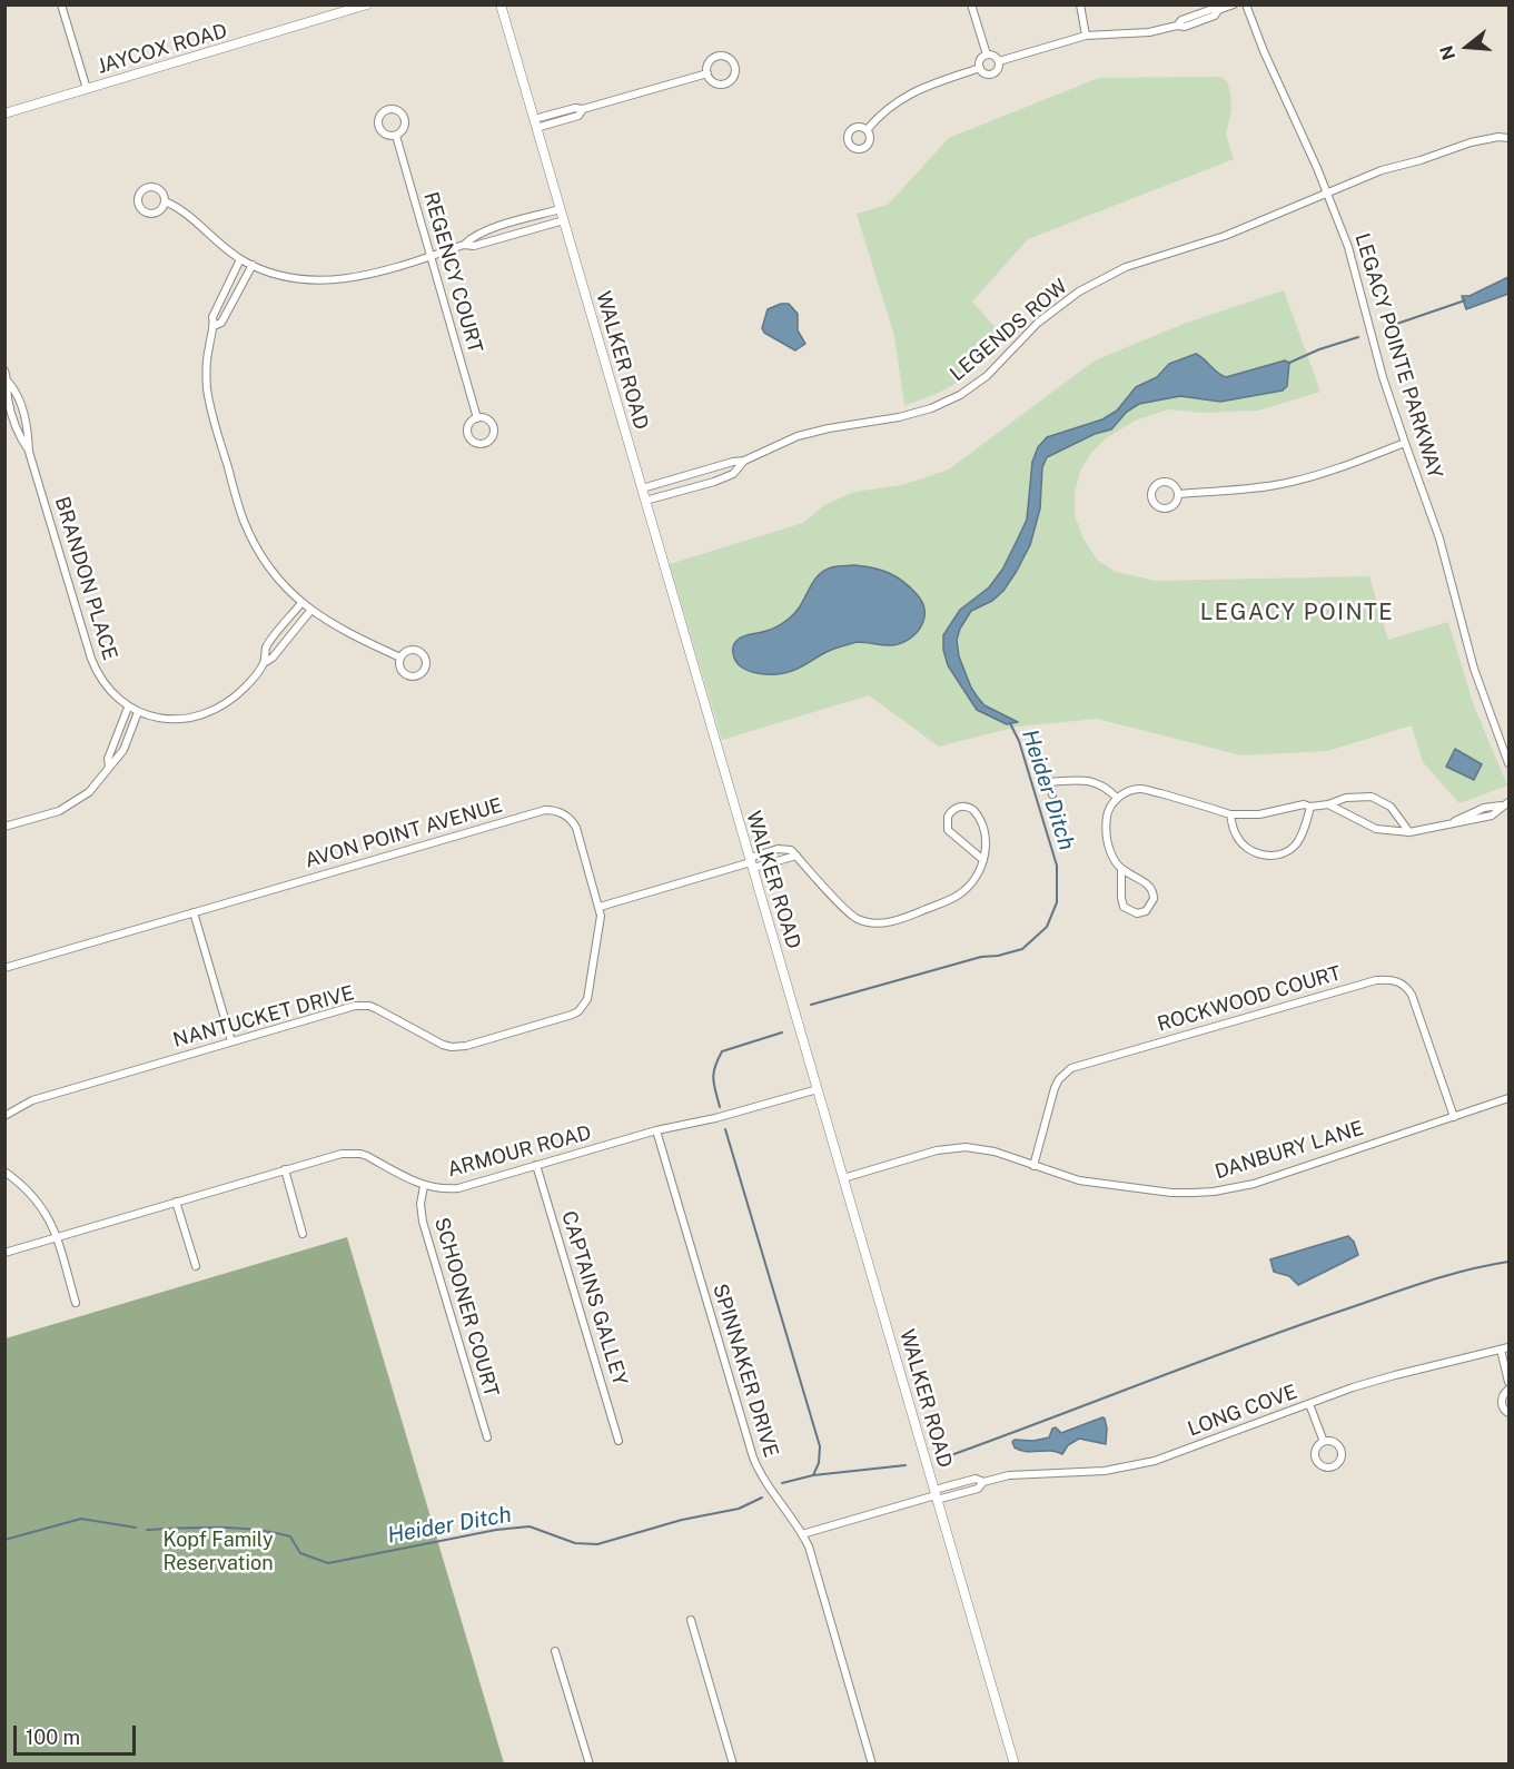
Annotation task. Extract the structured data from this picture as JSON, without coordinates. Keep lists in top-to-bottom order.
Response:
{
  "streets": {
    "street": [
      "JAYCOX ROAD",
      "REGENCY COURT",
      "LEGENDS ROW",
      "LEGACY POINTE PARKWAY",
      "WALKER ROAD",
      "BRANDON PLACE",
      "AVON POINT AVENUE",
      "ROCKWOOD COURT",
      "NANTUCKET DRIVE",
      "DANBURY LANE",
      "ARMOUR ROAD",
      "CAPTAINS GALLEY",
      "SCHOONER COURT",
      "SPINNAKER DRIVE",
      "LONG COVE"
    ]
  },
  "crossings": [
    ["LEGENDS ROW", "LEGACY POINTE PARKWAY"],
    ["LEGENDS ROW", "WALKER ROAD"],
    ["WALKER ROAD", "DANBURY LANE"],
    ["WALKER ROAD", "ARMOUR ROAD"],
    ["WALKER ROAD", "LONG COVE"],
    ["AVON POINT AVENUE", "NANTUCKET DRIVE"],
    ["ROCKWOOD COURT", "DANBURY LANE"],
    ["ARMOUR ROAD", "CAPTAINS GALLEY"],
    ["ARMOUR ROAD", "SCHOONER COURT"],
    ["ARMOUR ROAD", "SPINNAKER DRIVE"],
    ["SPINNAKER DRIVE", "LONG COVE"]
  ],
  "districts": ["LEGACY POINTE"],
  "water": ["Heider Ditch"],
  "parks": ["Kopf Family Reservation"],
  "scale_bar": "100 m",
  "north": "left"
}
